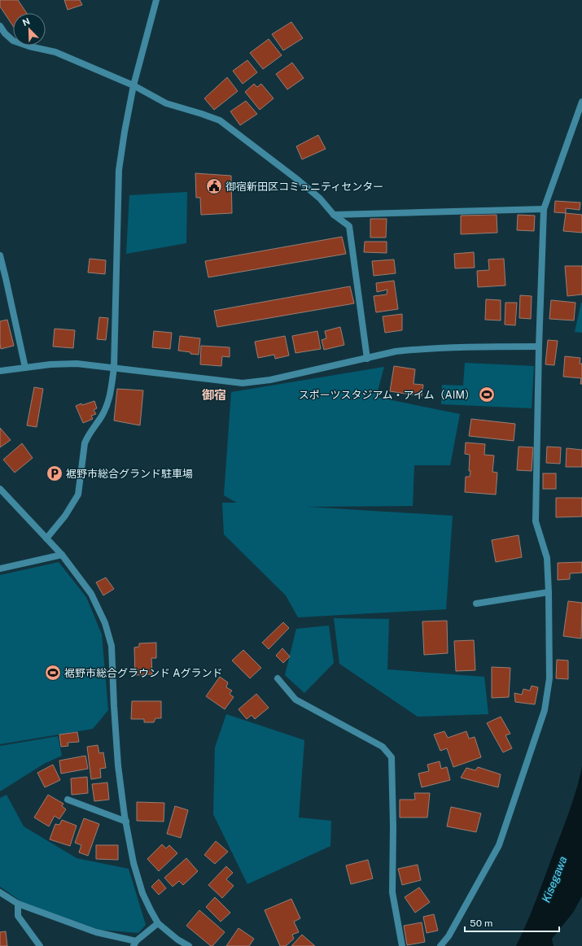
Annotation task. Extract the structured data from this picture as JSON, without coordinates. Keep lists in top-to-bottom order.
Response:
{
  "districts": ["御宿"],
  "water": ["Kisegawa"],
  "places": {
    "public building": ["御宿新田区コミュニティセンター"],
    "sports": ["スポーツスタジアム・アイム（AIM）", "裾野市総合グラウンド Aグランド"],
    "parking": ["裾野市総合グランド駐車場"]
  },
  "scale_bar": "50 m",
  "north": "top left"
}
